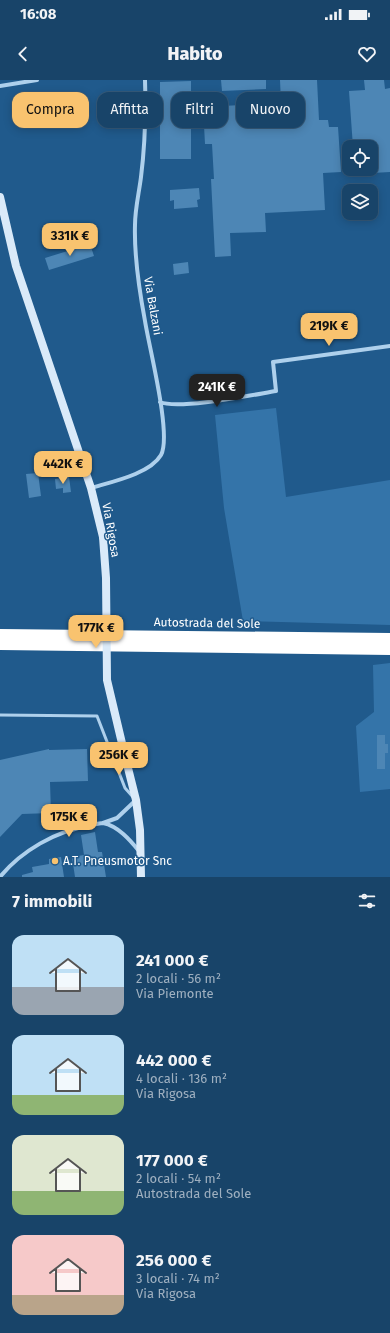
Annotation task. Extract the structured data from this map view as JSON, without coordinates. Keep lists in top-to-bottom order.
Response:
{
  "streets": {
    "highway": ["Autostrada del Sole"],
    "main road": ["Via Rigosa"],
    "street": ["Via Balzani"]
  },
  "crossings": [
    ["Via Balzani", "Via Rigosa"]
  ],
  "places": ["A.T. Pneusmotor Snc"],
  "page": {
    "status": "16:08",
    "header": "Habito",
    "chip": [
      "Compra",
      "Affitta",
      "Filtri",
      "Nuovo"
    ],
    "price": [
      "331K €",
      "219K €",
      "241K €",
      "442K €",
      "177K €",
      "256K €",
      "175K €"
    ],
    "heading": "7 immobili",
    "list": [
      {
        "name": "241 000 €",
        "note": "2 locali · 56 m² · Via Piemonte"
      },
      {
        "name": "442 000 €",
        "note": "4 locali · 136 m² · Via Rigosa"
      },
      {
        "name": "177 000 €",
        "note": "2 locali · 54 m² · Autostrada del Sole"
      },
      {
        "name": "256 000 €",
        "note": "3 locali · 74 m² · Via Rigosa"
      }
    ]
  }
}
